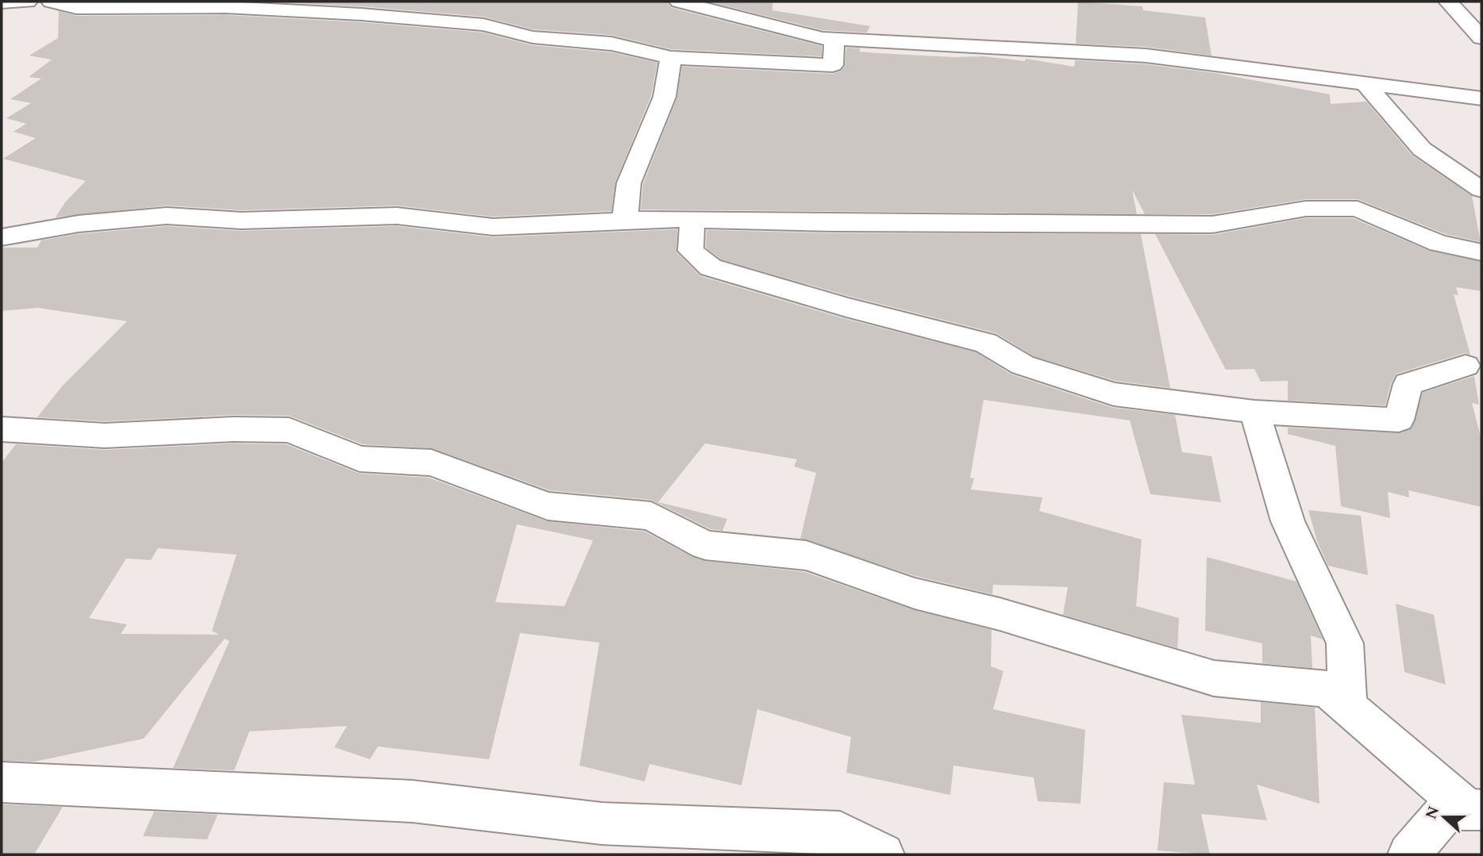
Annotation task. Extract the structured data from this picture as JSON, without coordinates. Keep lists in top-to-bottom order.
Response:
{
  "north": "left"
}
